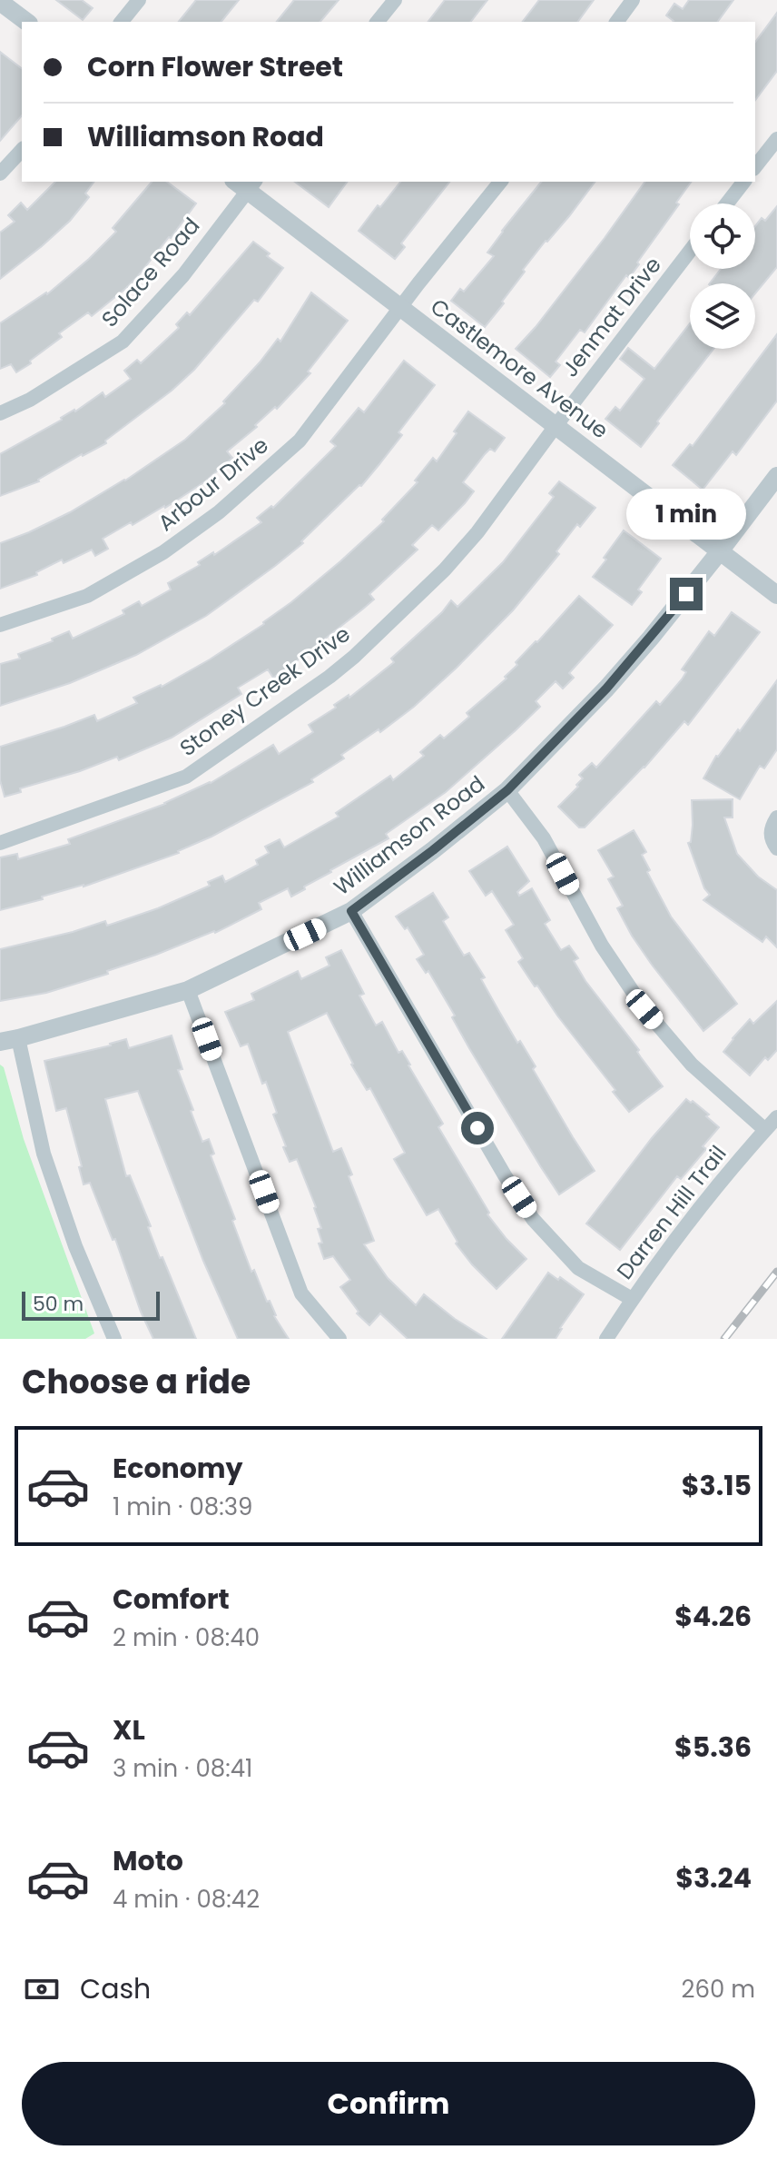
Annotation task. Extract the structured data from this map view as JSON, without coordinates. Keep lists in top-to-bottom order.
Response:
{
  "streets": {
    "street": [
      "Solace Road",
      "Jenmat Drive",
      "Castlemore Avenue",
      "Arbour Drive",
      "Stoney Creek Drive",
      "Williamson Road",
      "Darren Hill Trail"
    ]
  },
  "crossings": [
    ["Solace Road", "Castlemore Avenue"],
    ["Jenmat Drive", "Castlemore Avenue"],
    ["Jenmat Drive", "Stoney Creek Drive"],
    ["Castlemore Avenue", "Arbour Drive"],
    ["Castlemore Avenue", "Stoney Creek Drive"],
    ["Castlemore Avenue", "Williamson Road"]
  ],
  "scale_bar": "50 m",
  "page": {
    "banner": ["Corn Flower Street", "Williamson Road"],
    "bubble": "1 min",
    "scale": "50 m",
    "heading": "Choose a ride",
    "list": [
      {
        "name": "Economy",
        "note": "1 min · 08:39",
        "value": "$3.15"
      },
      {
        "name": "Comfort",
        "note": "2 min · 08:40",
        "value": "$4.26"
      },
      {
        "name": "XL",
        "note": "3 min · 08:41",
        "value": "$5.36"
      },
      {
        "name": "Moto",
        "note": "4 min · 08:42",
        "value": "$3.24"
      }
    ],
    "pay": ["Cash", "260 m"],
    "buttons": "Confirm"
  }
}
